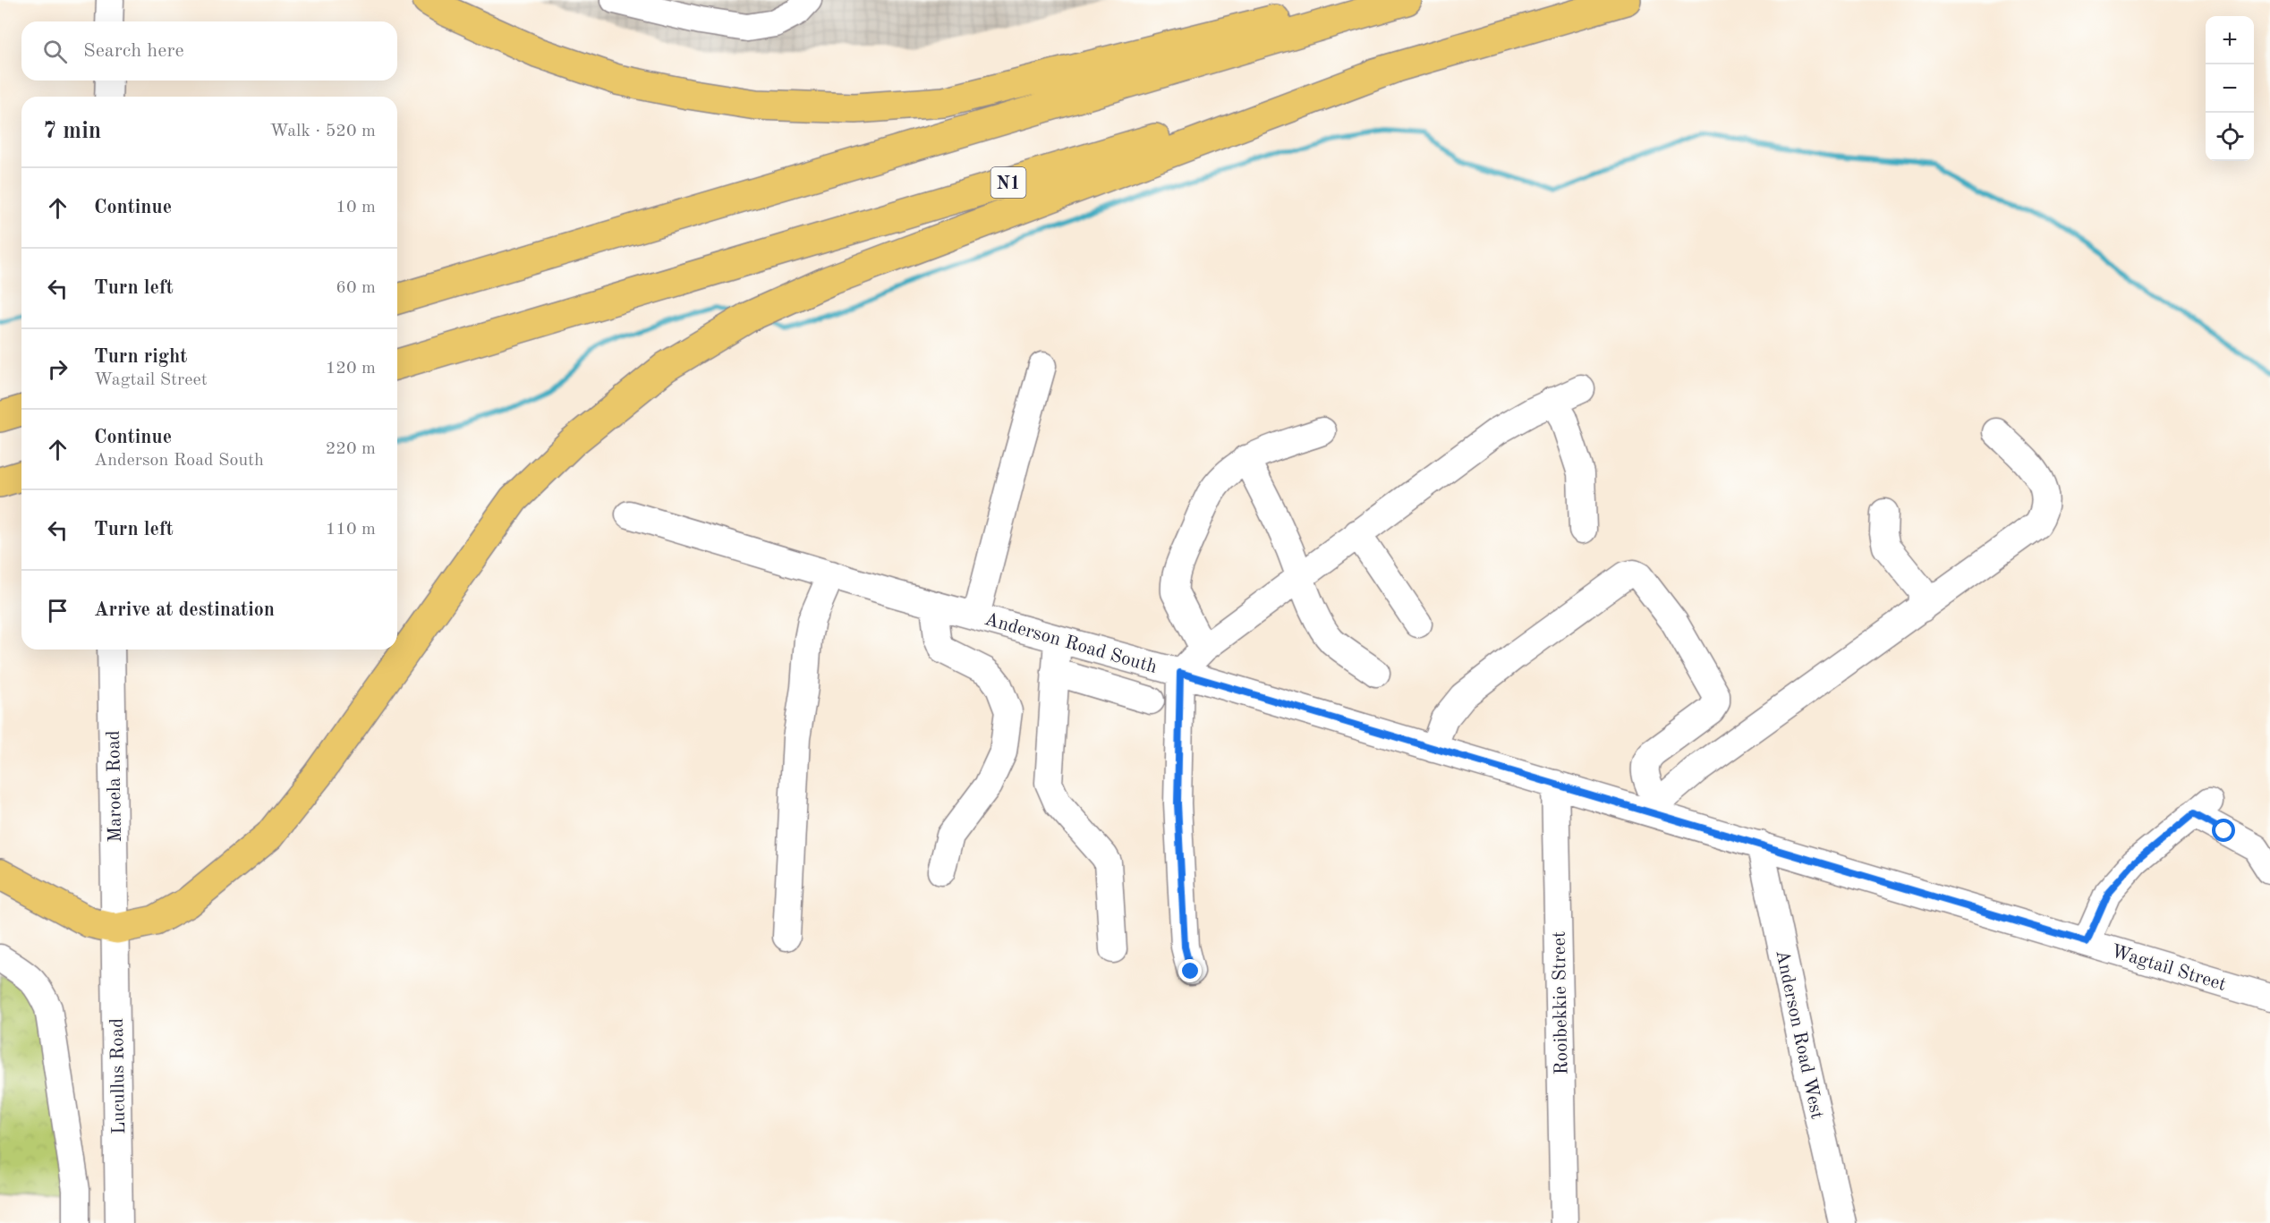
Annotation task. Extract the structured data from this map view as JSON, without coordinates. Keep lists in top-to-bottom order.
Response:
{
  "streets": {
    "highway": ["N1"],
    "street": [
      "Anderson Road South",
      "Maroela Road",
      "Wagtail Street",
      "Rooibekkie Street",
      "Anderson Road West",
      "Lucullus Road"
    ]
  },
  "crossings": [
    ["Anderson Road South", "Wagtail Street"],
    ["Anderson Road South", "Rooibekkie Street"],
    ["Anderson Road South", "Anderson Road West"],
    ["Maroela Road", "Lucullus Road"],
    ["Wagtail Street", "Anderson Road West"]
  ],
  "page": {
    "map_buttons": ["+", "−"],
    "search": "Search here",
    "heading": ["7 min", "Walk · 520 m"],
    "list": [
      ["Continue", "10 m"],
      ["Turn left", "60 m"],
      ["Turn right", "Wagtail Street", "120 m"],
      ["Continue", "Anderson Road South", "220 m"],
      ["Turn left", "110 m"],
      "Arrive at destination"
    ]
  }
}
